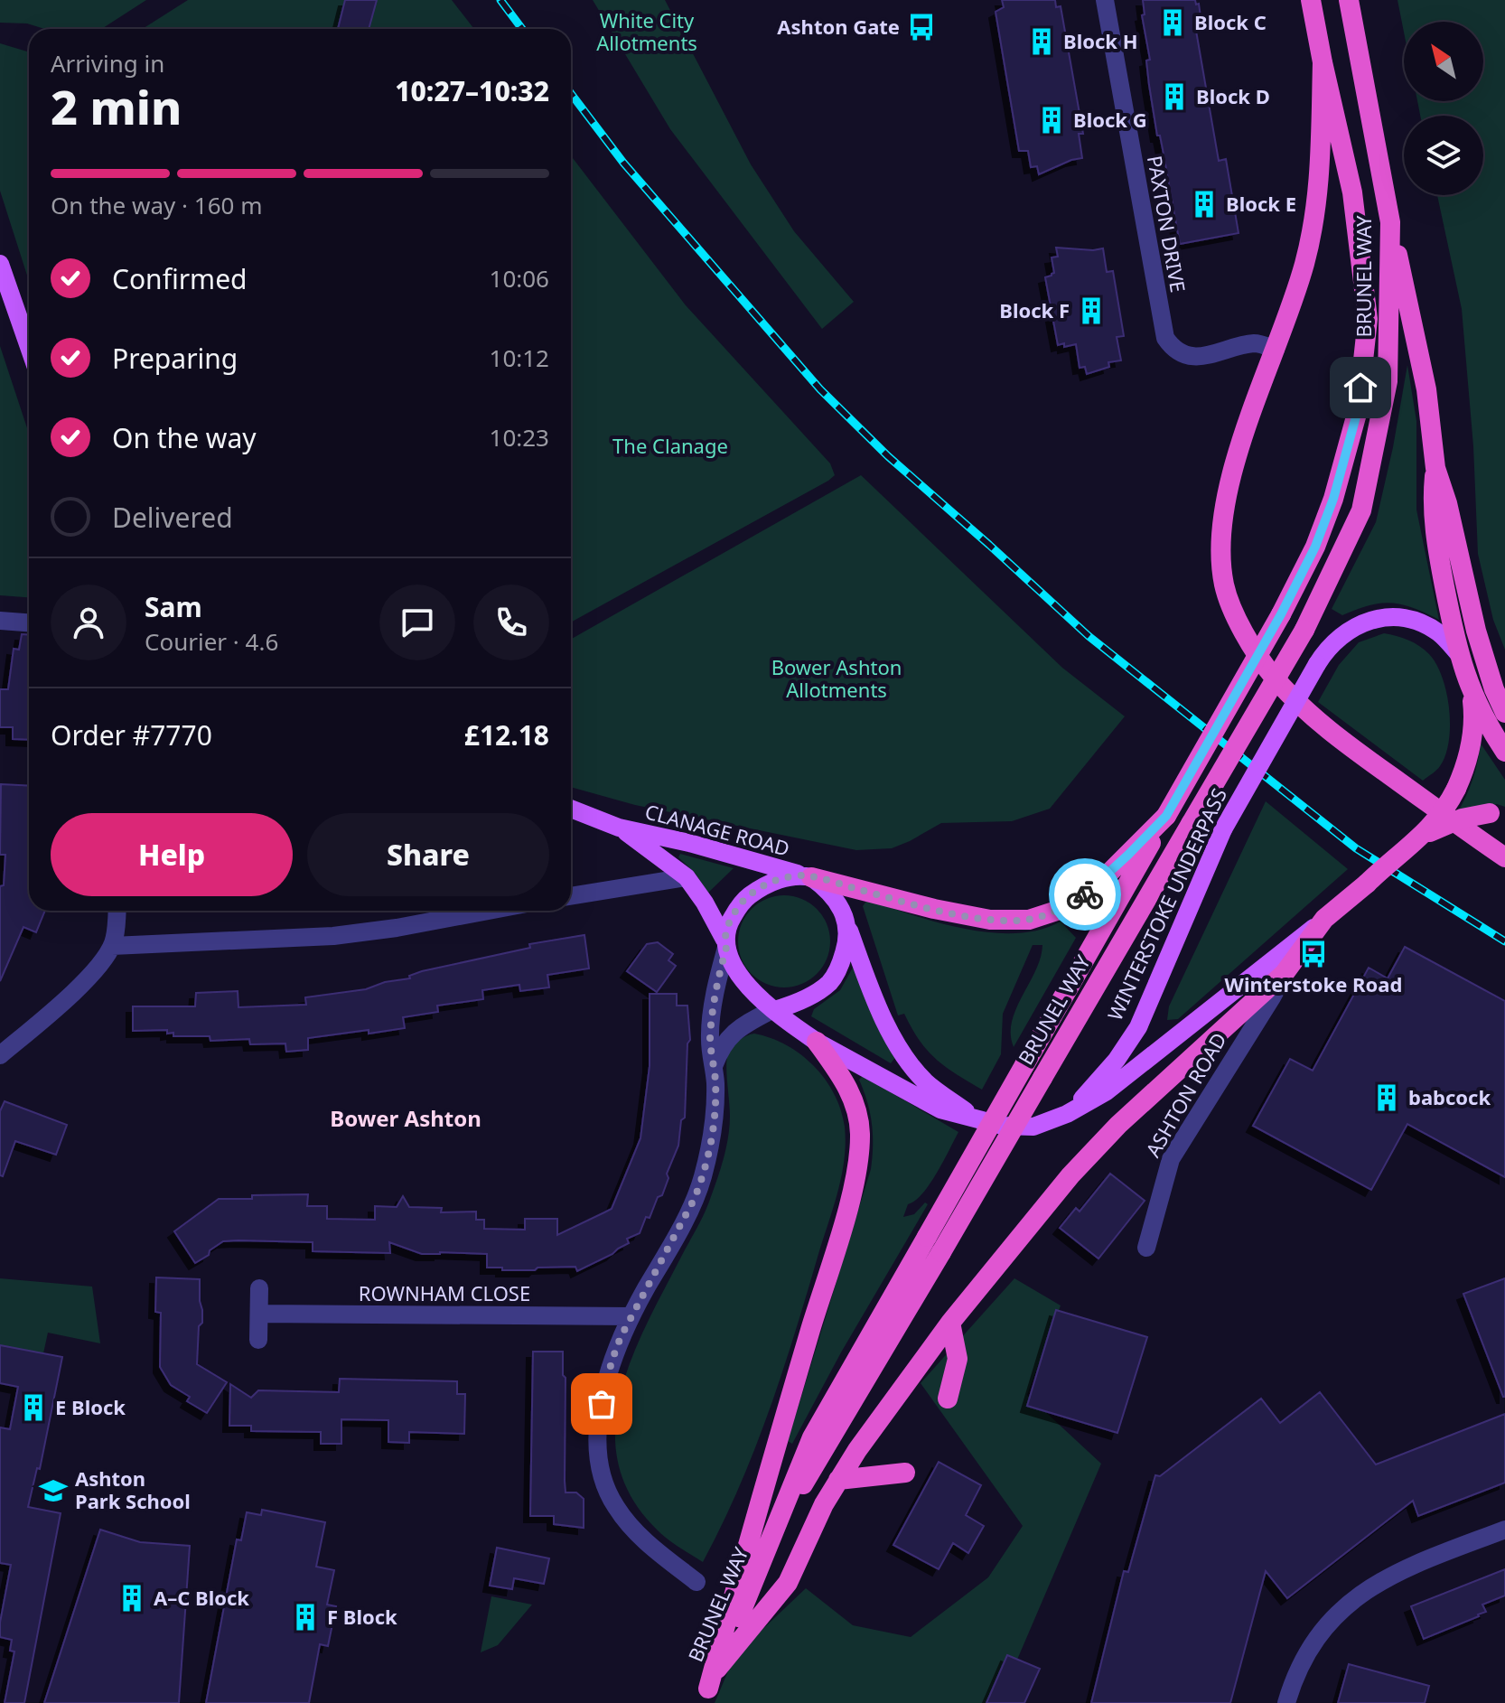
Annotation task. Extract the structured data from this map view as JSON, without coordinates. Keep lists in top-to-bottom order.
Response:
{
  "streets": {
    "highway": ["BRUNEL WAY", "WINTERSTOKE UNDERPASS"],
    "main road": ["CLANAGE ROAD"],
    "street": ["PAXTON DRIVE", "ASHTON ROAD", "ROWNHAM CLOSE"]
  },
  "crossings": [
    ["CLANAGE ROAD", "WINTERSTOKE UNDERPASS"]
  ],
  "districts": ["Bower Ashton"],
  "parks": ["White City Allotments", "The Clanage", "Bower Ashton Allotments"],
  "places": {
    "building": [
      "Block C",
      "Block H",
      "Block D",
      "Block G",
      "Block E",
      "Block F",
      "babcock",
      "E Block",
      "A–C Block",
      "F Block"
    ],
    "bus stop": ["Ashton Gate", "Winterstoke Road"],
    "school or university": ["Ashton Park School"]
  },
  "north": "top left",
  "page": {
    "heading": ["2 min", "Arriving in", "10:27–10:32"],
    "panel": [
      "Sam",
      "Courier · 4.6",
      "Order #7770",
      "£12.18"
    ],
    "bar": "On the way · 160 m",
    "list": [
      ["Confirmed", "10:06"],
      ["Preparing", "10:12"],
      ["On the way", "10:23"],
      "Delivered"
    ],
    "buttons": ["Help", "Share"]
  }
}
